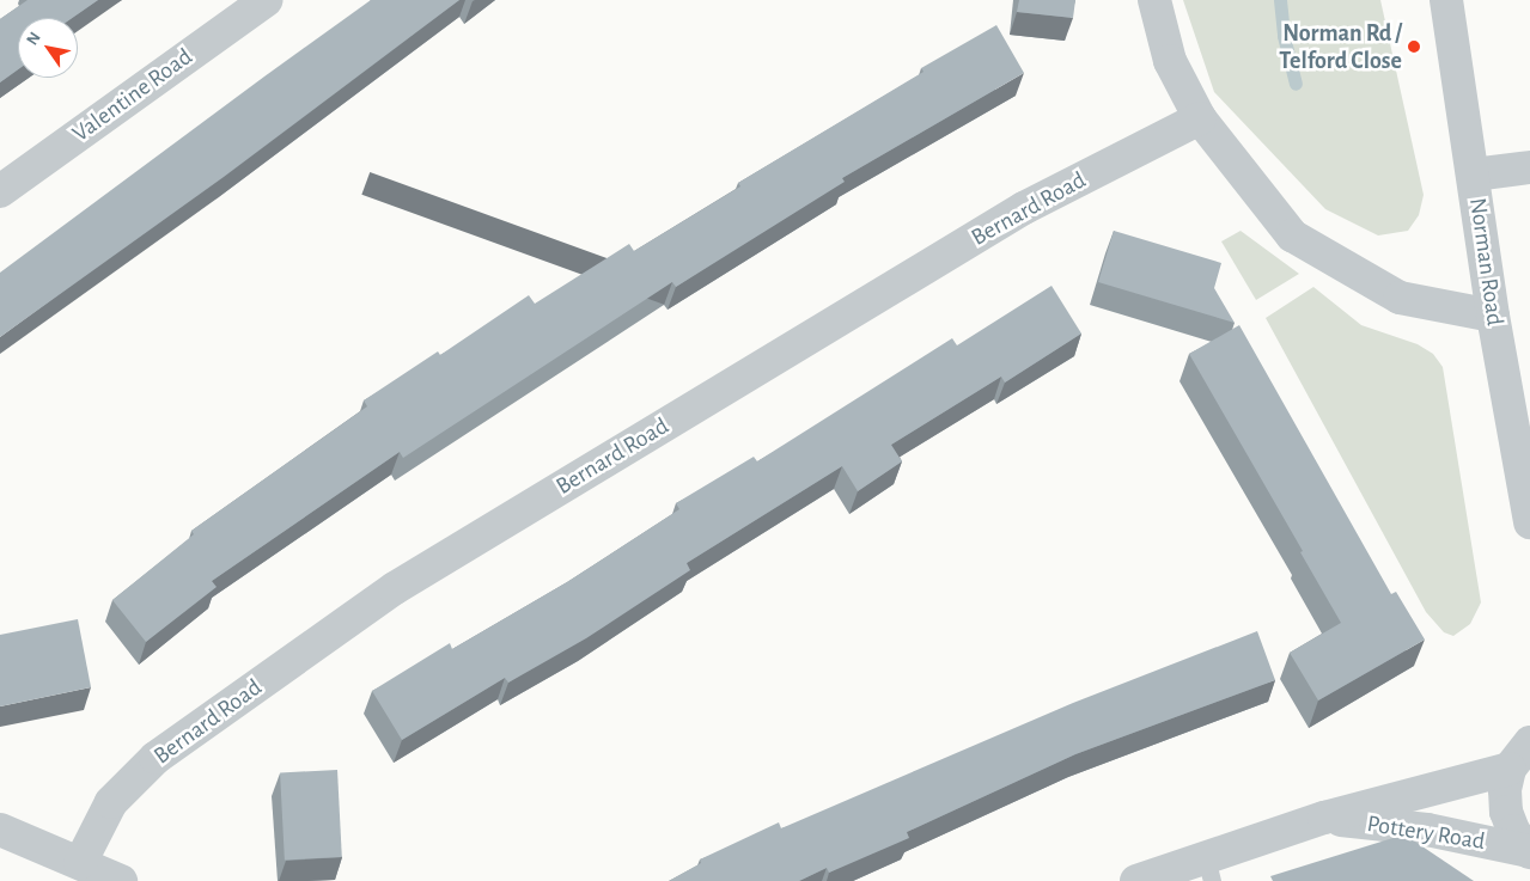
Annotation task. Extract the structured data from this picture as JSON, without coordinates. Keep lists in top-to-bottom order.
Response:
{
  "streets": {
    "street": [
      "Valentine Road",
      "Bernard Road",
      "Norman Road",
      "Pottery Road"
    ]
  },
  "places": ["Norman Rd / Telford Close"],
  "north": "top left"
}
